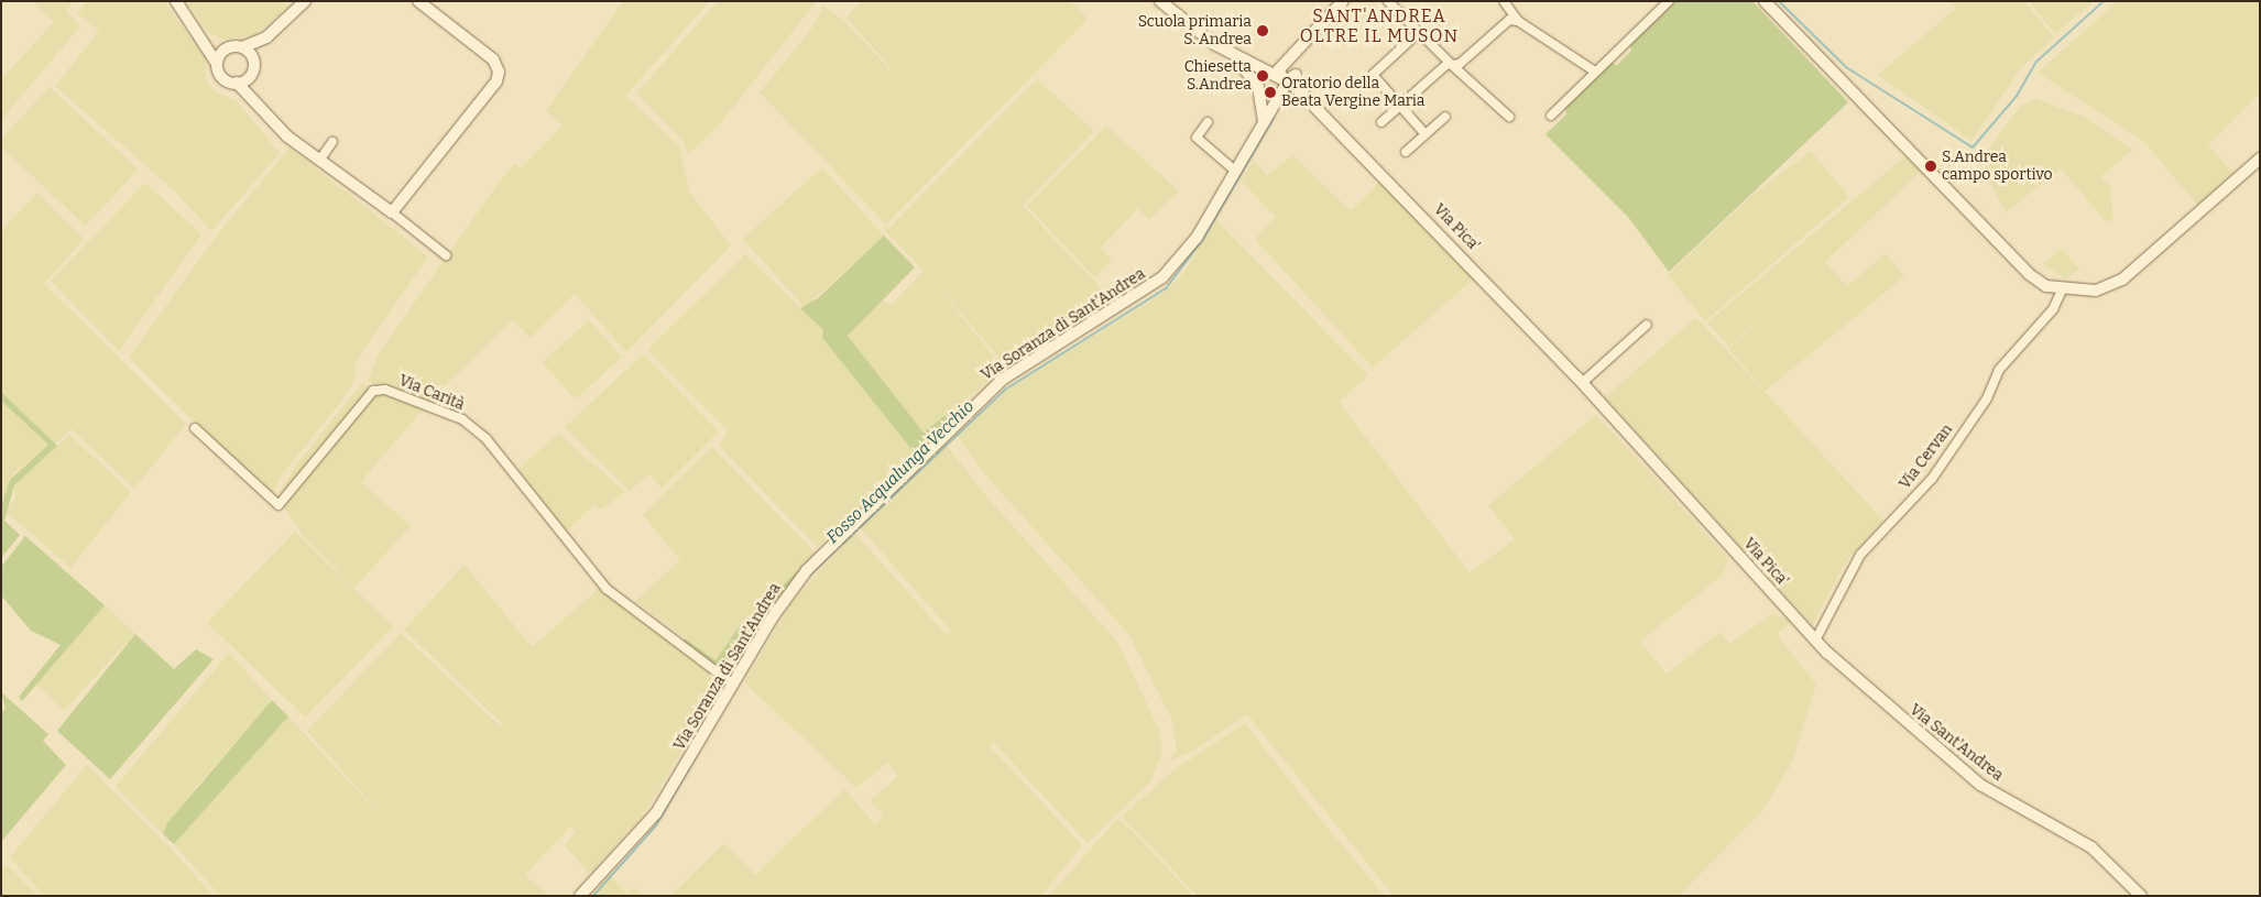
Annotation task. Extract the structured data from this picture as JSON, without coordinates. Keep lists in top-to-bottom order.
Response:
{
  "streets": {
    "street": [
      "Via Pica'",
      "Via Soranza di Sant'Andrea",
      "Via Carità",
      "Via Cervan",
      "Via Sant'Andrea"
    ]
  },
  "crossings": [
    ["Via Pica'", "Via Soranza di Sant'Andrea"],
    ["Via Pica'", "Via Cervan"],
    ["Via Pica'", "Via Sant'Andrea"],
    ["Via Soranza di Sant'Andrea", "Via Carità"],
    ["Via Cervan", "Via Sant'Andrea"]
  ],
  "districts": ["SANT'ANDREA OLTRE IL MUSON"],
  "water": ["Fosso Acqualunga Vecchio"],
  "places": [
    "Scuola primaria S. Andrea",
    "Chiesetta S.Andrea",
    "Oratorio della Beata Vergine Maria",
    "S.Andrea campo sportivo"
  ]
}
